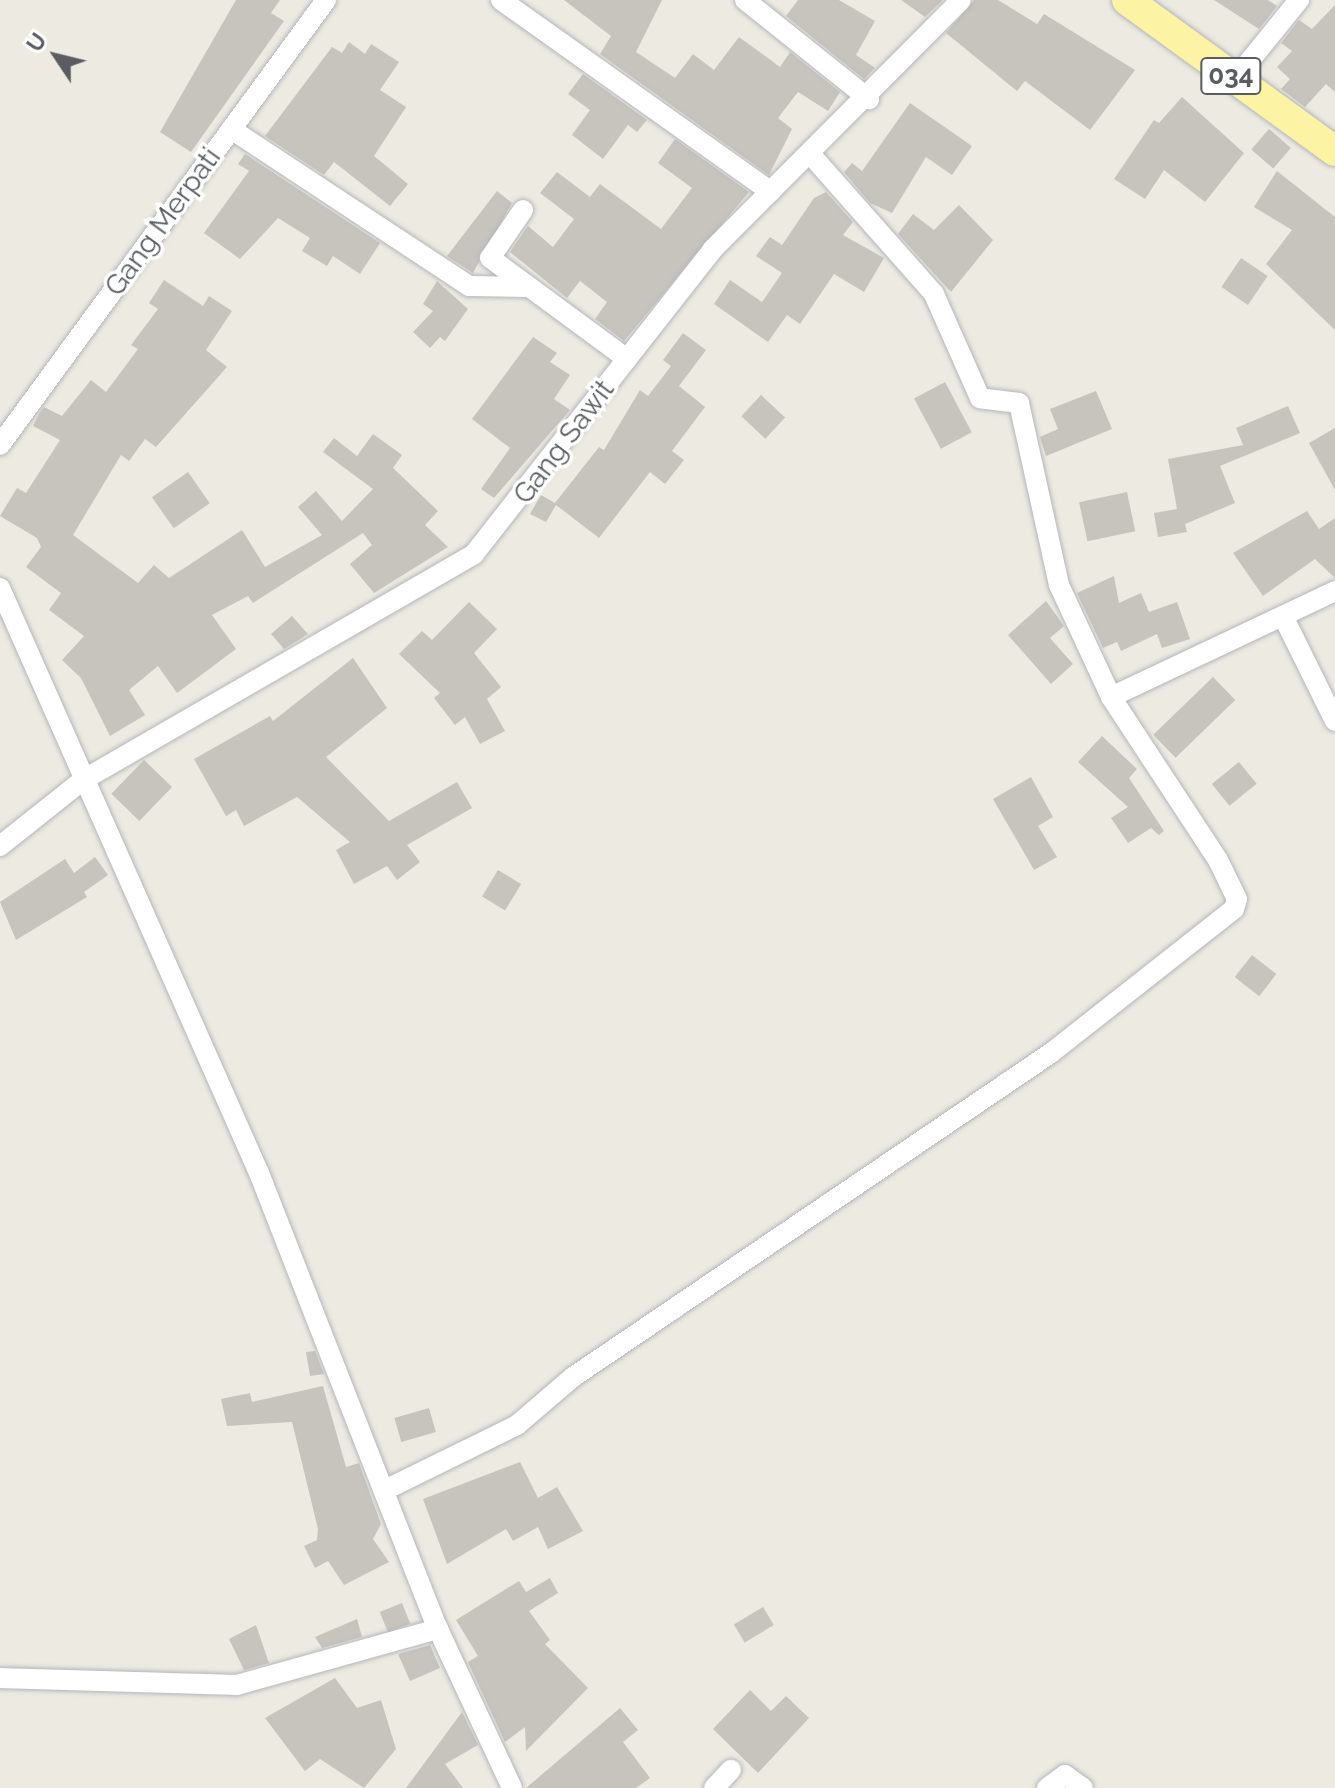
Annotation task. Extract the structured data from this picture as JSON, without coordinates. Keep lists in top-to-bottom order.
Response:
{
  "streets": {
    "main road": ["034"],
    "street": ["Gang Merpati", "Gang Sawit"]
  },
  "north": "top left"
}
